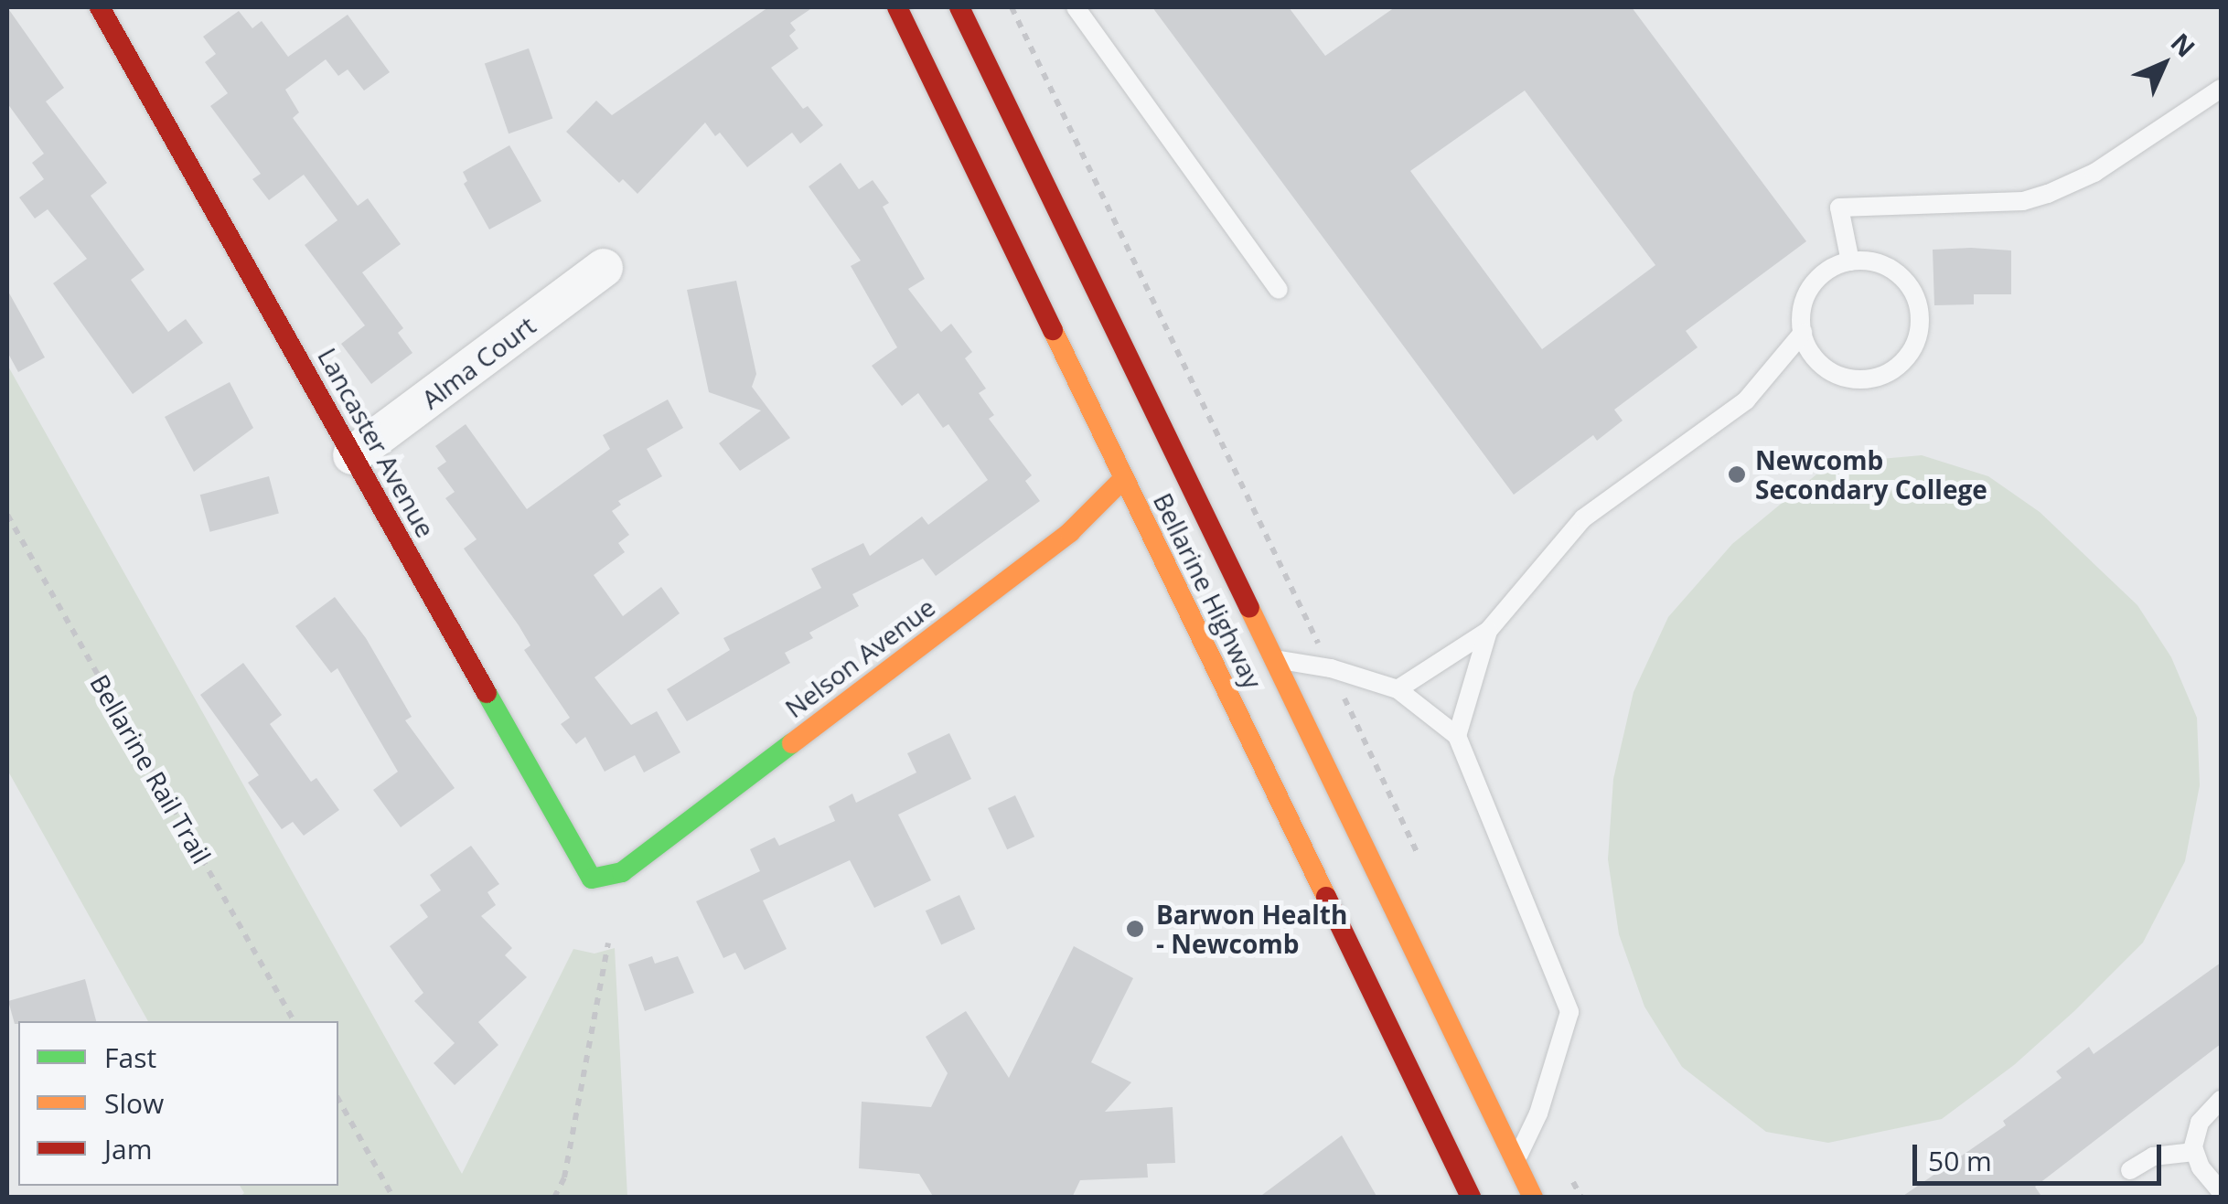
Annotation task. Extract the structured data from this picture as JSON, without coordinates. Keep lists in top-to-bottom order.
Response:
{
  "streets": {
    "main road": ["Lancaster Avenue", "Bellarine Highway", "Nelson Avenue"],
    "street": ["Alma Court"],
    "path": ["Bellarine Rail Trail"]
  },
  "crossings": [
    ["Alma Court", "Lancaster Avenue"],
    ["Lancaster Avenue", "Nelson Avenue"],
    ["Bellarine Highway", "Nelson Avenue"]
  ],
  "places": ["Newcomb Secondary College", "Barwon Health - Newcomb"],
  "legend": ["Fast", "Slow", "Jam"],
  "scale_bar": "50 m",
  "north": "top right"
}
